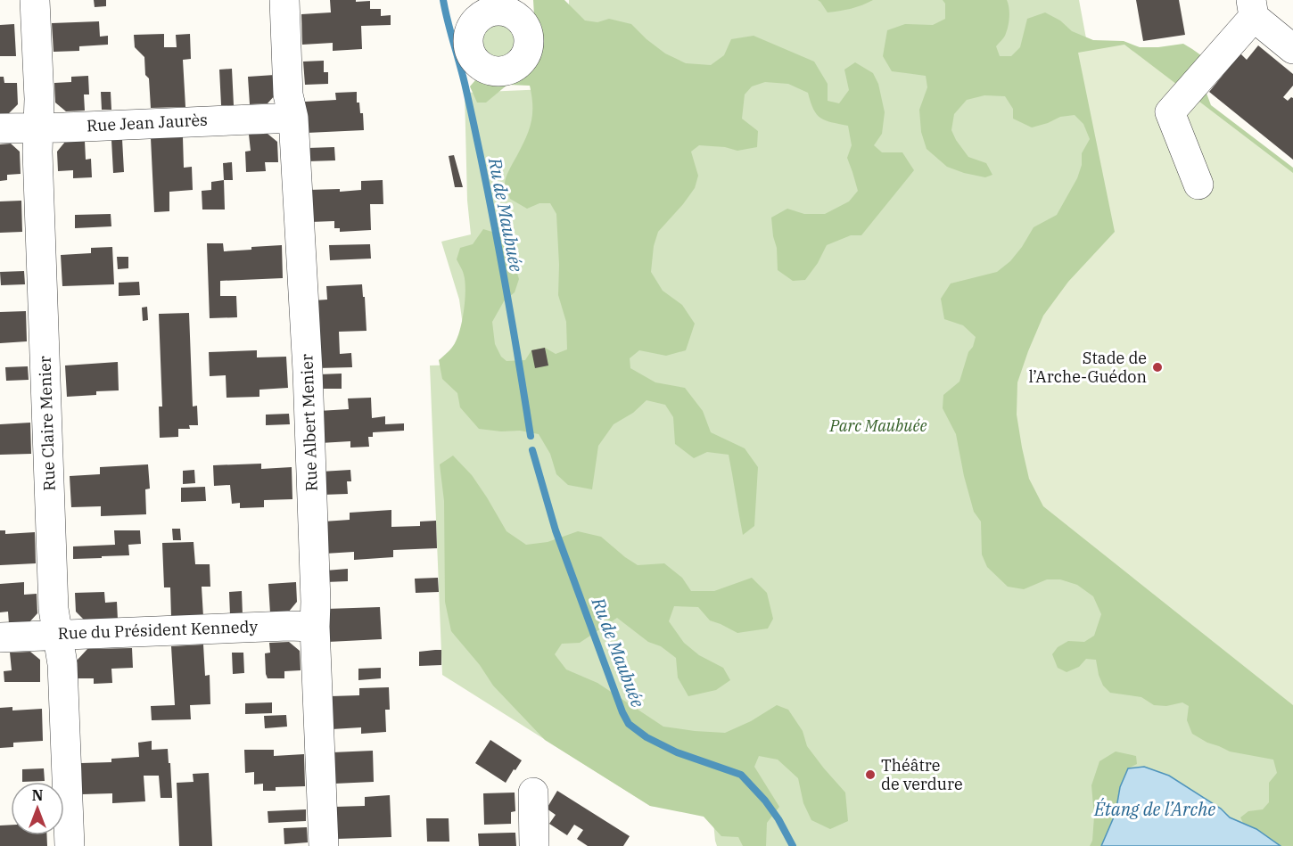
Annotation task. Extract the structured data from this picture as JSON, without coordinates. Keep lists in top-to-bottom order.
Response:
{
  "streets": {
    "street": [
      "Rue Jean Jaurès",
      "Rue Albert Menier",
      "Rue Claire Menier",
      "Rue du Président Kennedy"
    ]
  },
  "crossings": [
    ["Rue Jean Jaurès", "Rue Albert Menier"],
    ["Rue Jean Jaurès", "Rue Claire Menier"],
    ["Rue Albert Menier", "Rue du Président Kennedy"],
    ["Rue Claire Menier", "Rue du Président Kennedy"]
  ],
  "water": ["Ru de Maubuée", "Étang de l’Arche"],
  "parks": ["Parc Maubuée"],
  "places": ["Stade de l’Arche-Guédon", "Théâtre de verdure"],
  "north": "top"
}
